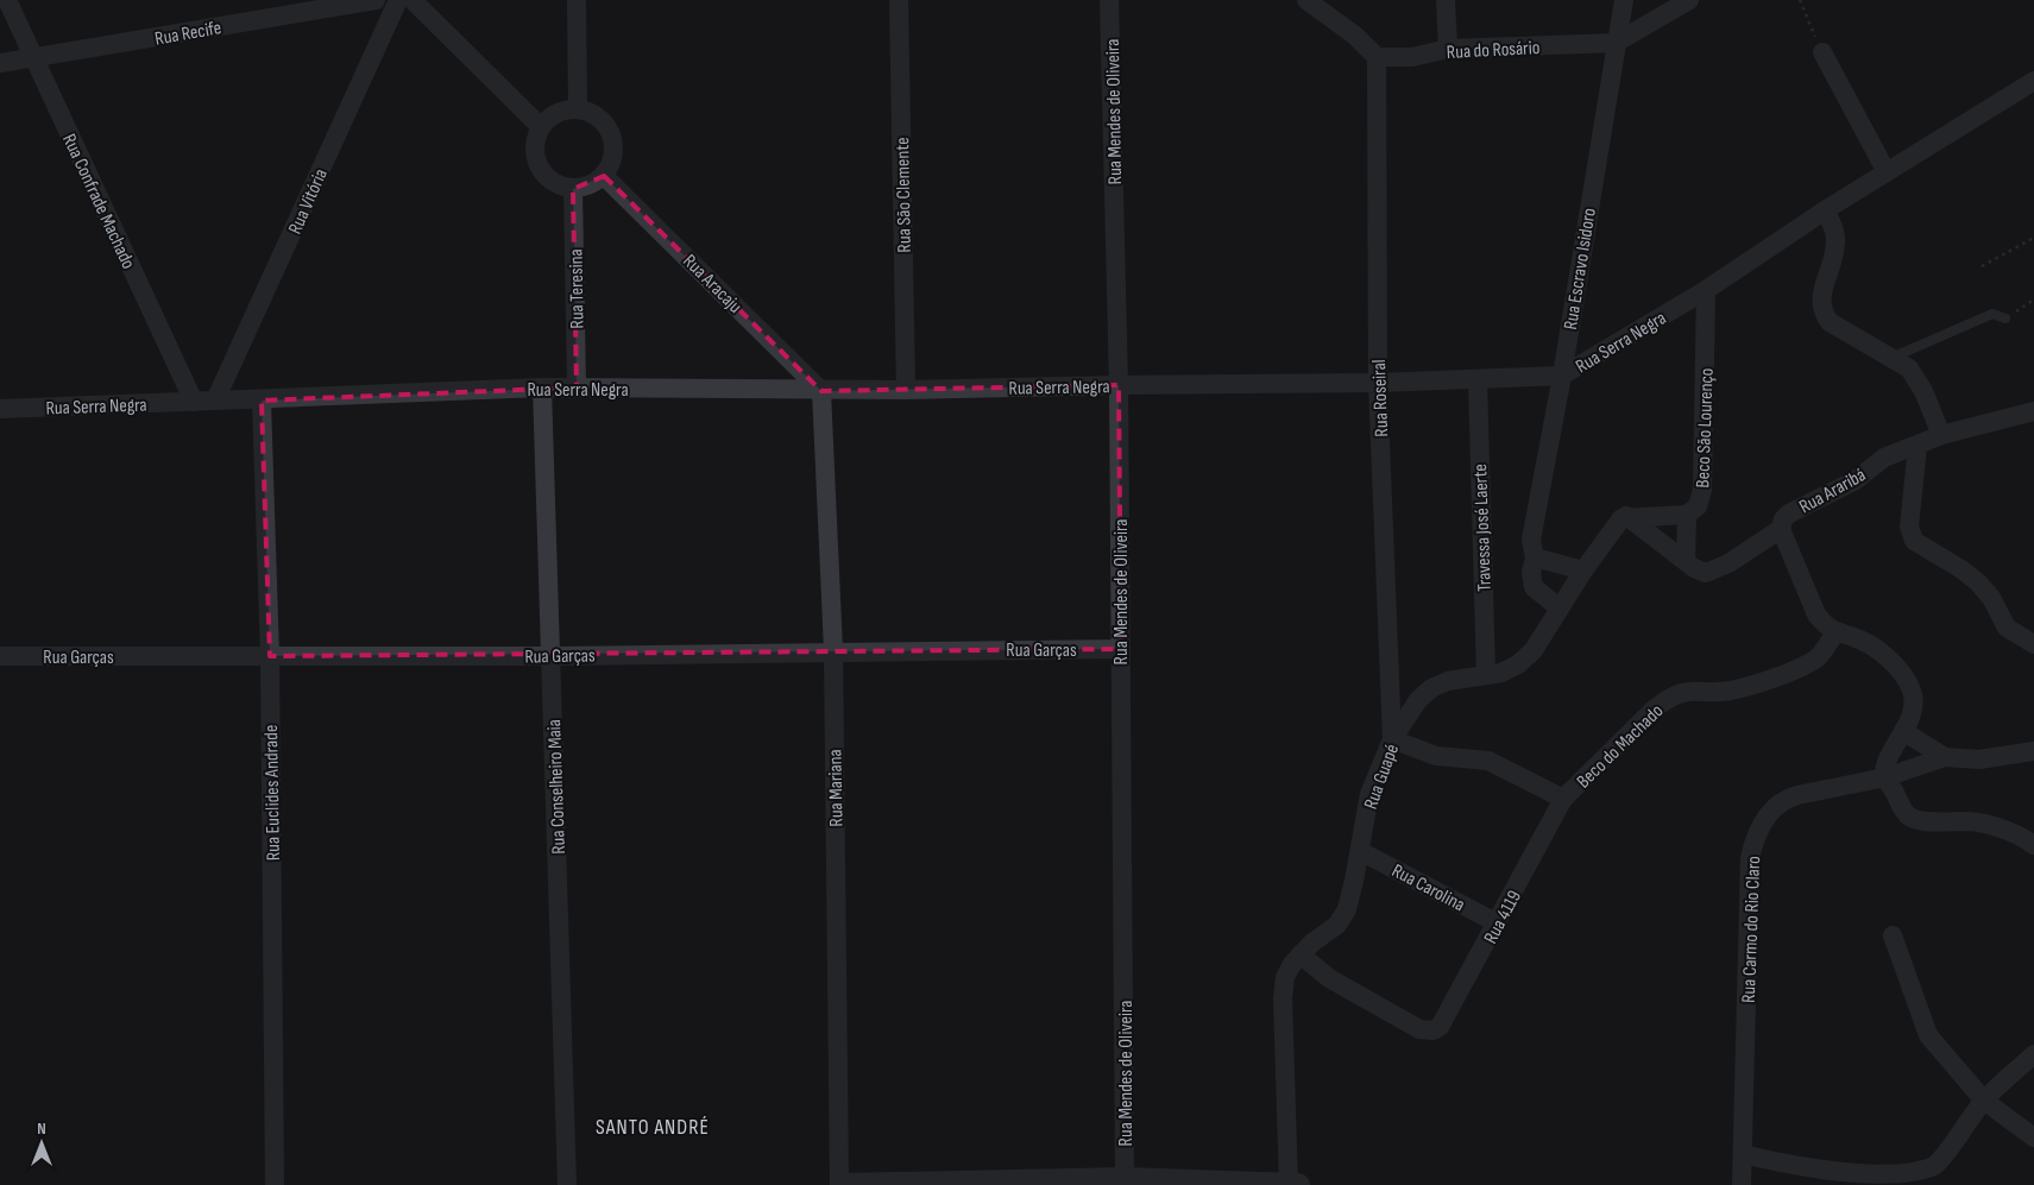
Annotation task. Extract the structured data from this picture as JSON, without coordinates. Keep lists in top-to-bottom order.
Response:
{
  "streets": {
    "street": [
      "Rua Recife",
      "Rua do Rosário",
      "Rua Mendes de Oliveira",
      "Rua São Clemente",
      "Rua Confrade Machado",
      "Rua Vitória",
      "Rua Escravo Isidoro",
      "Rua Aracaju",
      "Rua Teresina",
      "Rua Serra Negra",
      "Rua Roseiral",
      "Beco São Lourenço",
      "Rua Araribá",
      "Travessa José Laerte",
      "Rua Garças",
      "Beco do Machado",
      "Rua Guapé",
      "Rua Conselheiro Maia",
      "Rua Mariana",
      "Rua Euclides Andrade",
      "Rua Carolina",
      "Rua 4119",
      "Rua Carmo do Rio Claro"
    ]
  },
  "crossings": [
    ["Rua Recife", "Rua Confrade Machado"],
    ["Rua do Rosário", "Rua Escravo Isidoro"],
    ["Rua do Rosário", "Rua Roseiral"],
    ["Rua Mendes de Oliveira", "Rua Serra Negra"],
    ["Rua Mendes de Oliveira", "Rua Garças"],
    ["Rua São Clemente", "Rua Serra Negra"],
    ["Rua Confrade Machado", "Rua Serra Negra"],
    ["Rua Vitória", "Rua Serra Negra"],
    ["Rua Escravo Isidoro", "Rua Serra Negra"],
    ["Rua Escravo Isidoro", "Rua Guapé"],
    ["Rua Aracaju", "Rua Teresina"],
    ["Rua Aracaju", "Rua Serra Negra"],
    ["Rua Aracaju", "Rua Mariana"],
    ["Rua Teresina", "Rua Serra Negra"],
    ["Rua Serra Negra", "Rua Roseiral"],
    ["Rua Serra Negra", "Beco São Lourenço"],
    ["Rua Serra Negra", "Travessa José Laerte"],
    ["Rua Serra Negra", "Rua Conselheiro Maia"],
    ["Rua Serra Negra", "Rua Mariana"],
    ["Rua Serra Negra", "Rua Euclides Andrade"],
    ["Rua Roseiral", "Rua Guapé"],
    ["Beco São Lourenço", "Rua Araribá"],
    ["Rua Araribá", "Rua Guapé"],
    ["Travessa José Laerte", "Rua Guapé"],
    ["Rua Garças", "Rua Conselheiro Maia"],
    ["Rua Garças", "Rua Mariana"],
    ["Rua Garças", "Rua Euclides Andrade"],
    ["Beco do Machado", "Rua 4119"],
    ["Rua Guapé", "Rua Carolina"],
    ["Rua Guapé", "Rua 4119"],
    ["Rua Carolina", "Rua 4119"]
  ],
  "districts": ["SANTO ANDRÉ"],
  "north": "top"
}
